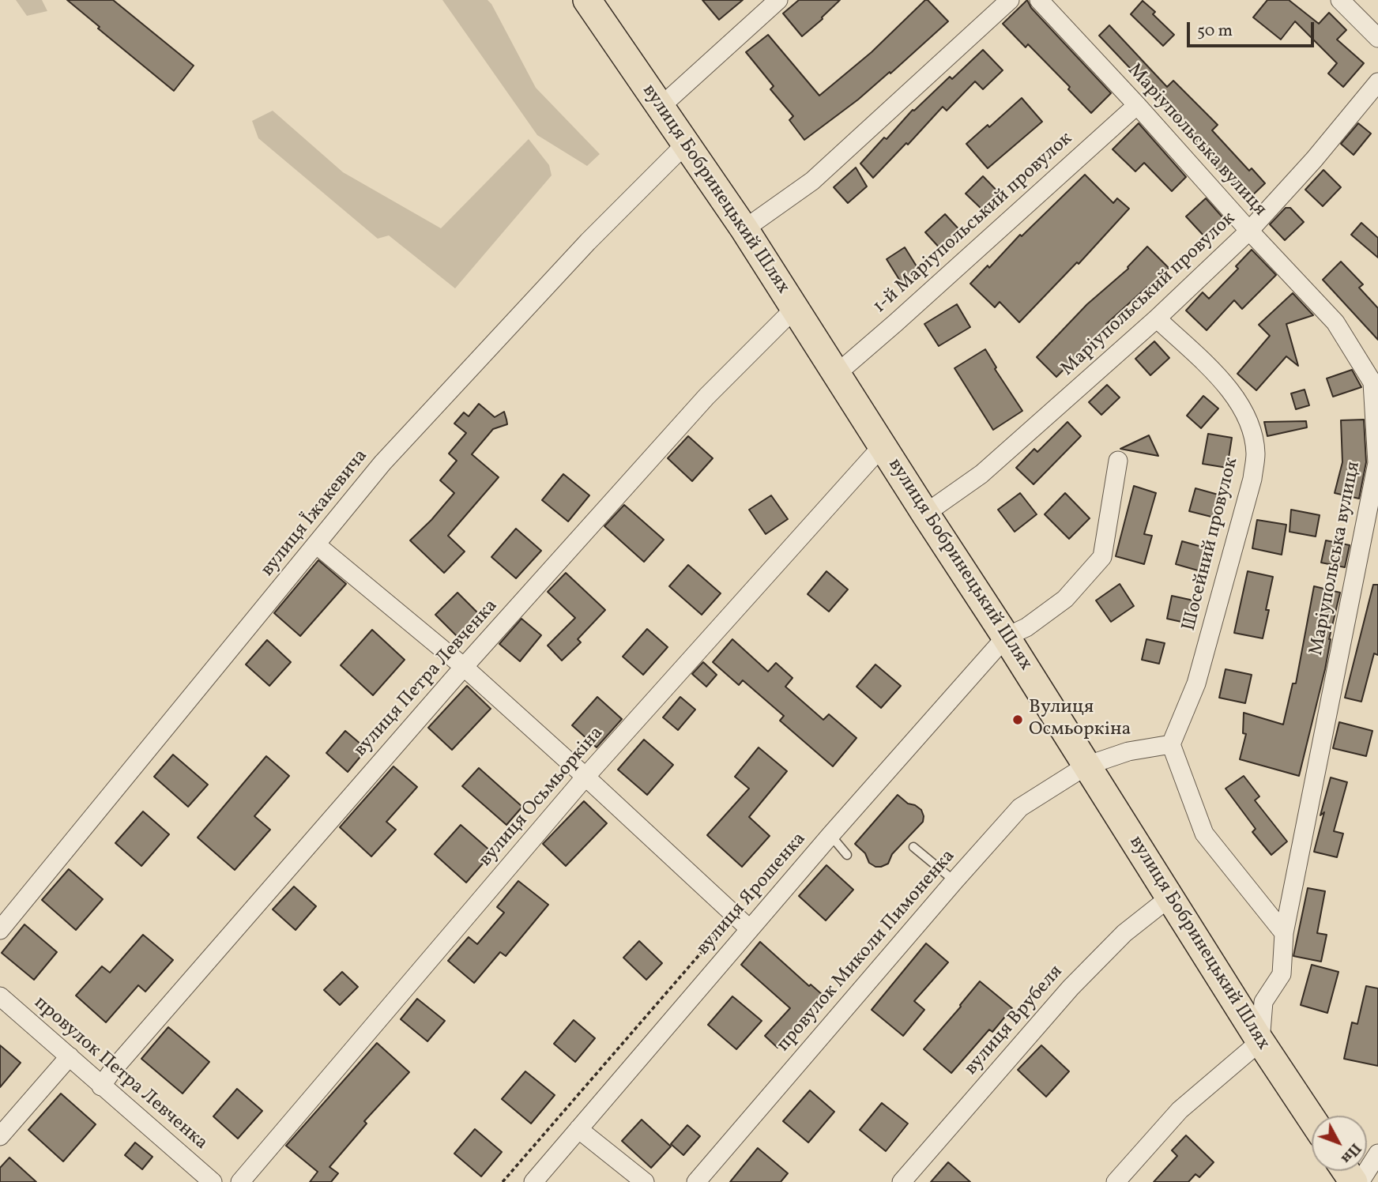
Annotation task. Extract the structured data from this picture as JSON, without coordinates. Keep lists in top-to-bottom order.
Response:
{
  "streets": {
    "main road": ["вулиця Бобринецький Шлях"],
    "street": [
      "Маріупольська вулиця",
      "1-й Маріупольський провулок",
      "Маріупольський провулок",
      "вулиця Їжакевича",
      "Шосейний провулок",
      "вулиця Петра Левченка",
      "вулиця Осьмьоркіна",
      "вулиця Ярошенка",
      "провулок Миколи Пимоненка",
      "вулиця Врубеля",
      "провулок Петра Левченка"
    ]
  },
  "crossings": [
    ["Маріупольська вулиця", "вулиця Бобринецький Шлях"],
    ["Маріупольська вулиця", "1-й Маріупольський провулок"],
    ["Маріупольська вулиця", "Маріупольський провулок"],
    ["вулиця Бобринецький Шлях", "1-й Маріупольський провулок"],
    ["вулиця Бобринецький Шлях", "Маріупольський провулок"],
    ["вулиця Бобринецький Шлях", "вулиця Їжакевича"],
    ["вулиця Бобринецький Шлях", "вулиця Петра Левченка"],
    ["вулиця Бобринецький Шлях", "вулиця Осьмьоркіна"],
    ["вулиця Бобринецький Шлях", "вулиця Ярошенка"],
    ["вулиця Бобринецький Шлях", "провулок Миколи Пимоненка"],
    ["вулиця Бобринецький Шлях", "вулиця Врубеля"],
    ["Маріупольський провулок", "Шосейний провулок"],
    ["Шосейний провулок", "провулок Миколи Пимоненка"],
    ["вулиця Петра Левченка", "провулок Петра Левченка"]
  ],
  "places": ["Вулиця Осмьоркіна"],
  "scale_bar": "50 m",
  "north": "bottom right"
}
